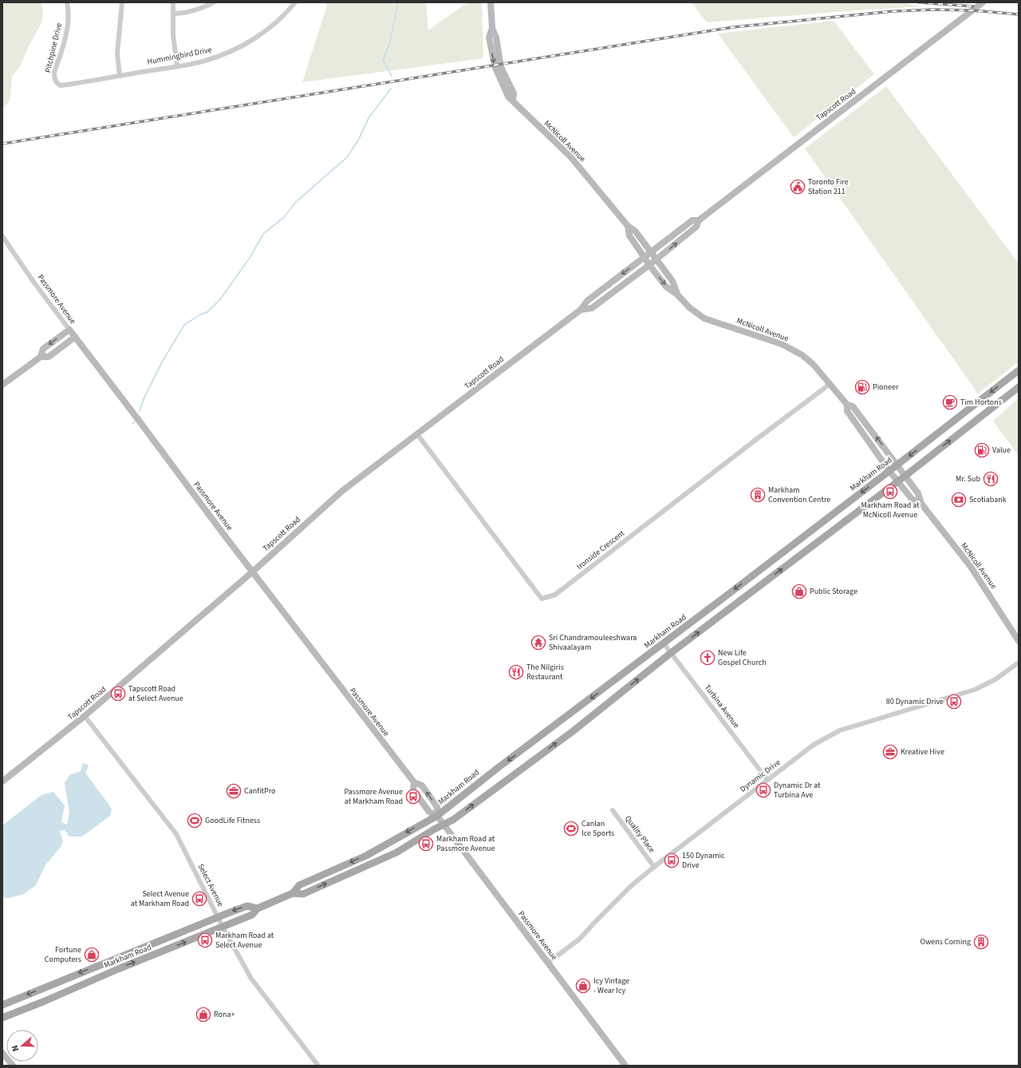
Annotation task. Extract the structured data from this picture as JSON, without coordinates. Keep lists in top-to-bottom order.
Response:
{
  "streets": {
    "main road": ["Markham Road"],
    "street": [
      "Pitchpine Drive",
      "Hummingbird Drive",
      "Tapscott Road",
      "McNicoll Avenue",
      "Passmore Avenue",
      "Ironside Crescent",
      "Turbina Avenue",
      "Dynamic Drive",
      "Quality Place",
      "Select Avenue"
    ]
  },
  "crossings": [
    ["Pitchpine Drive", "Hummingbird Drive"],
    ["Tapscott Road", "McNicoll Avenue"],
    ["Tapscott Road", "Passmore Avenue"],
    ["Tapscott Road", "Ironside Crescent"],
    ["Tapscott Road", "Select Avenue"],
    ["McNicoll Avenue", "Markham Road"],
    ["McNicoll Avenue", "Ironside Crescent"],
    ["Passmore Avenue", "Markham Road"],
    ["Passmore Avenue", "Dynamic Drive"],
    ["Markham Road", "Turbina Avenue"],
    ["Markham Road", "Select Avenue"],
    ["Turbina Avenue", "Dynamic Drive"],
    ["Dynamic Drive", "Quality Place"]
  ],
  "places": {
    "public building": ["Toronto Fire Station 211"],
    "fuel station": ["Pioneer", "Value"],
    "cafe": ["Tim Hortons"],
    "restaurant": ["Mr. Sub", "The Nilgiris Restaurant"],
    "bus stop": [
      "Markham Road at McNicoll Avenue",
      "Tapscott Road at Select Avenue",
      "80 Dynamic Drive",
      "Dynamic Dr at Turbina Ave",
      "Passmore Avenue at Markham Road",
      "Markham Road at Passmore Avenue",
      "150 Dynamic Drive",
      "Select Avenue at Markham Road",
      "Markham Road at Select Avenue"
    ],
    "building": ["Markham Convention Centre", "Owens Corning"],
    "bank": ["Scotiabank"],
    "shop": [
      "Public Storage",
      "Fortune Computers",
      "Icy Vintage - Wear Icy",
      "Rona+"
    ],
    "temple": ["Sri Chandramouleeshwara Shivaalayam"],
    "church": ["New Life Gospel Church"],
    "office": ["Kreative Hive", "CanfitPro"],
    "sports": ["GoodLife Fitness", "Canlan Ice Sports"]
  },
  "north": "left"
}
